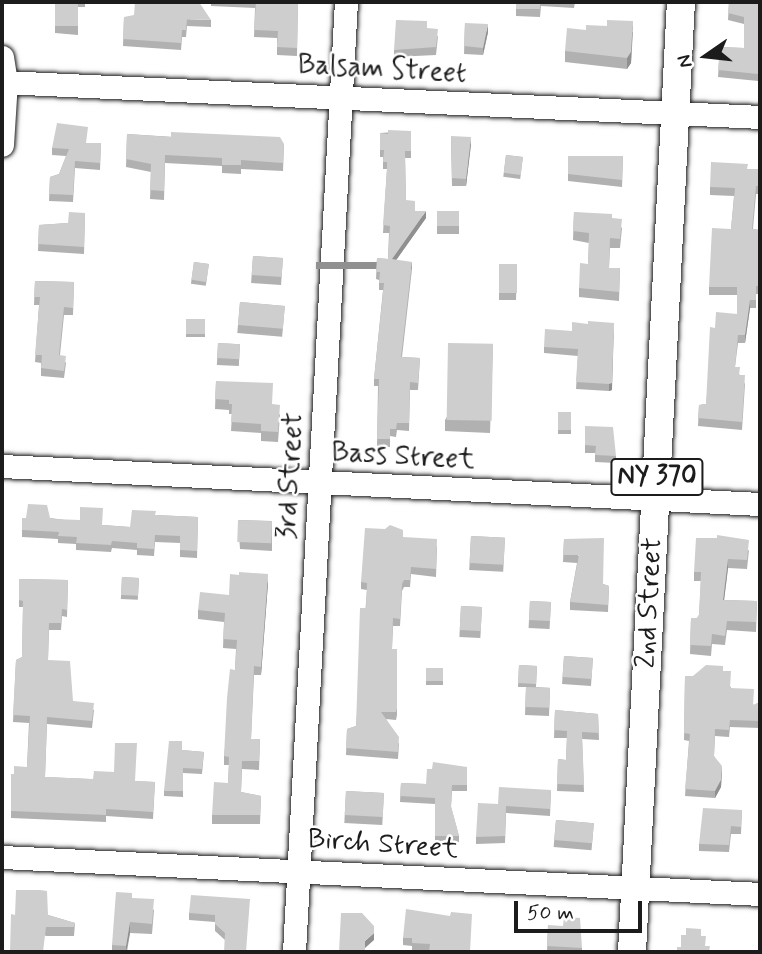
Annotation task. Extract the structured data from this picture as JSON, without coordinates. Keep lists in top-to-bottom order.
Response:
{
  "streets": {
    "main road": ["NY 370", "2nd Street"],
    "street": [
      "Balsam Street",
      "Bass Street",
      "3rd Street",
      "Birch Street"
    ]
  },
  "crossings": [
    ["Balsam Street", "3rd Street"],
    ["Balsam Street", "2nd Street"],
    ["Bass Street", "3rd Street"],
    ["Bass Street", "2nd Street"],
    ["3rd Street", "Birch Street"],
    ["2nd Street", "Birch Street"]
  ],
  "scale_bar": "50 m",
  "north": "left"
}
